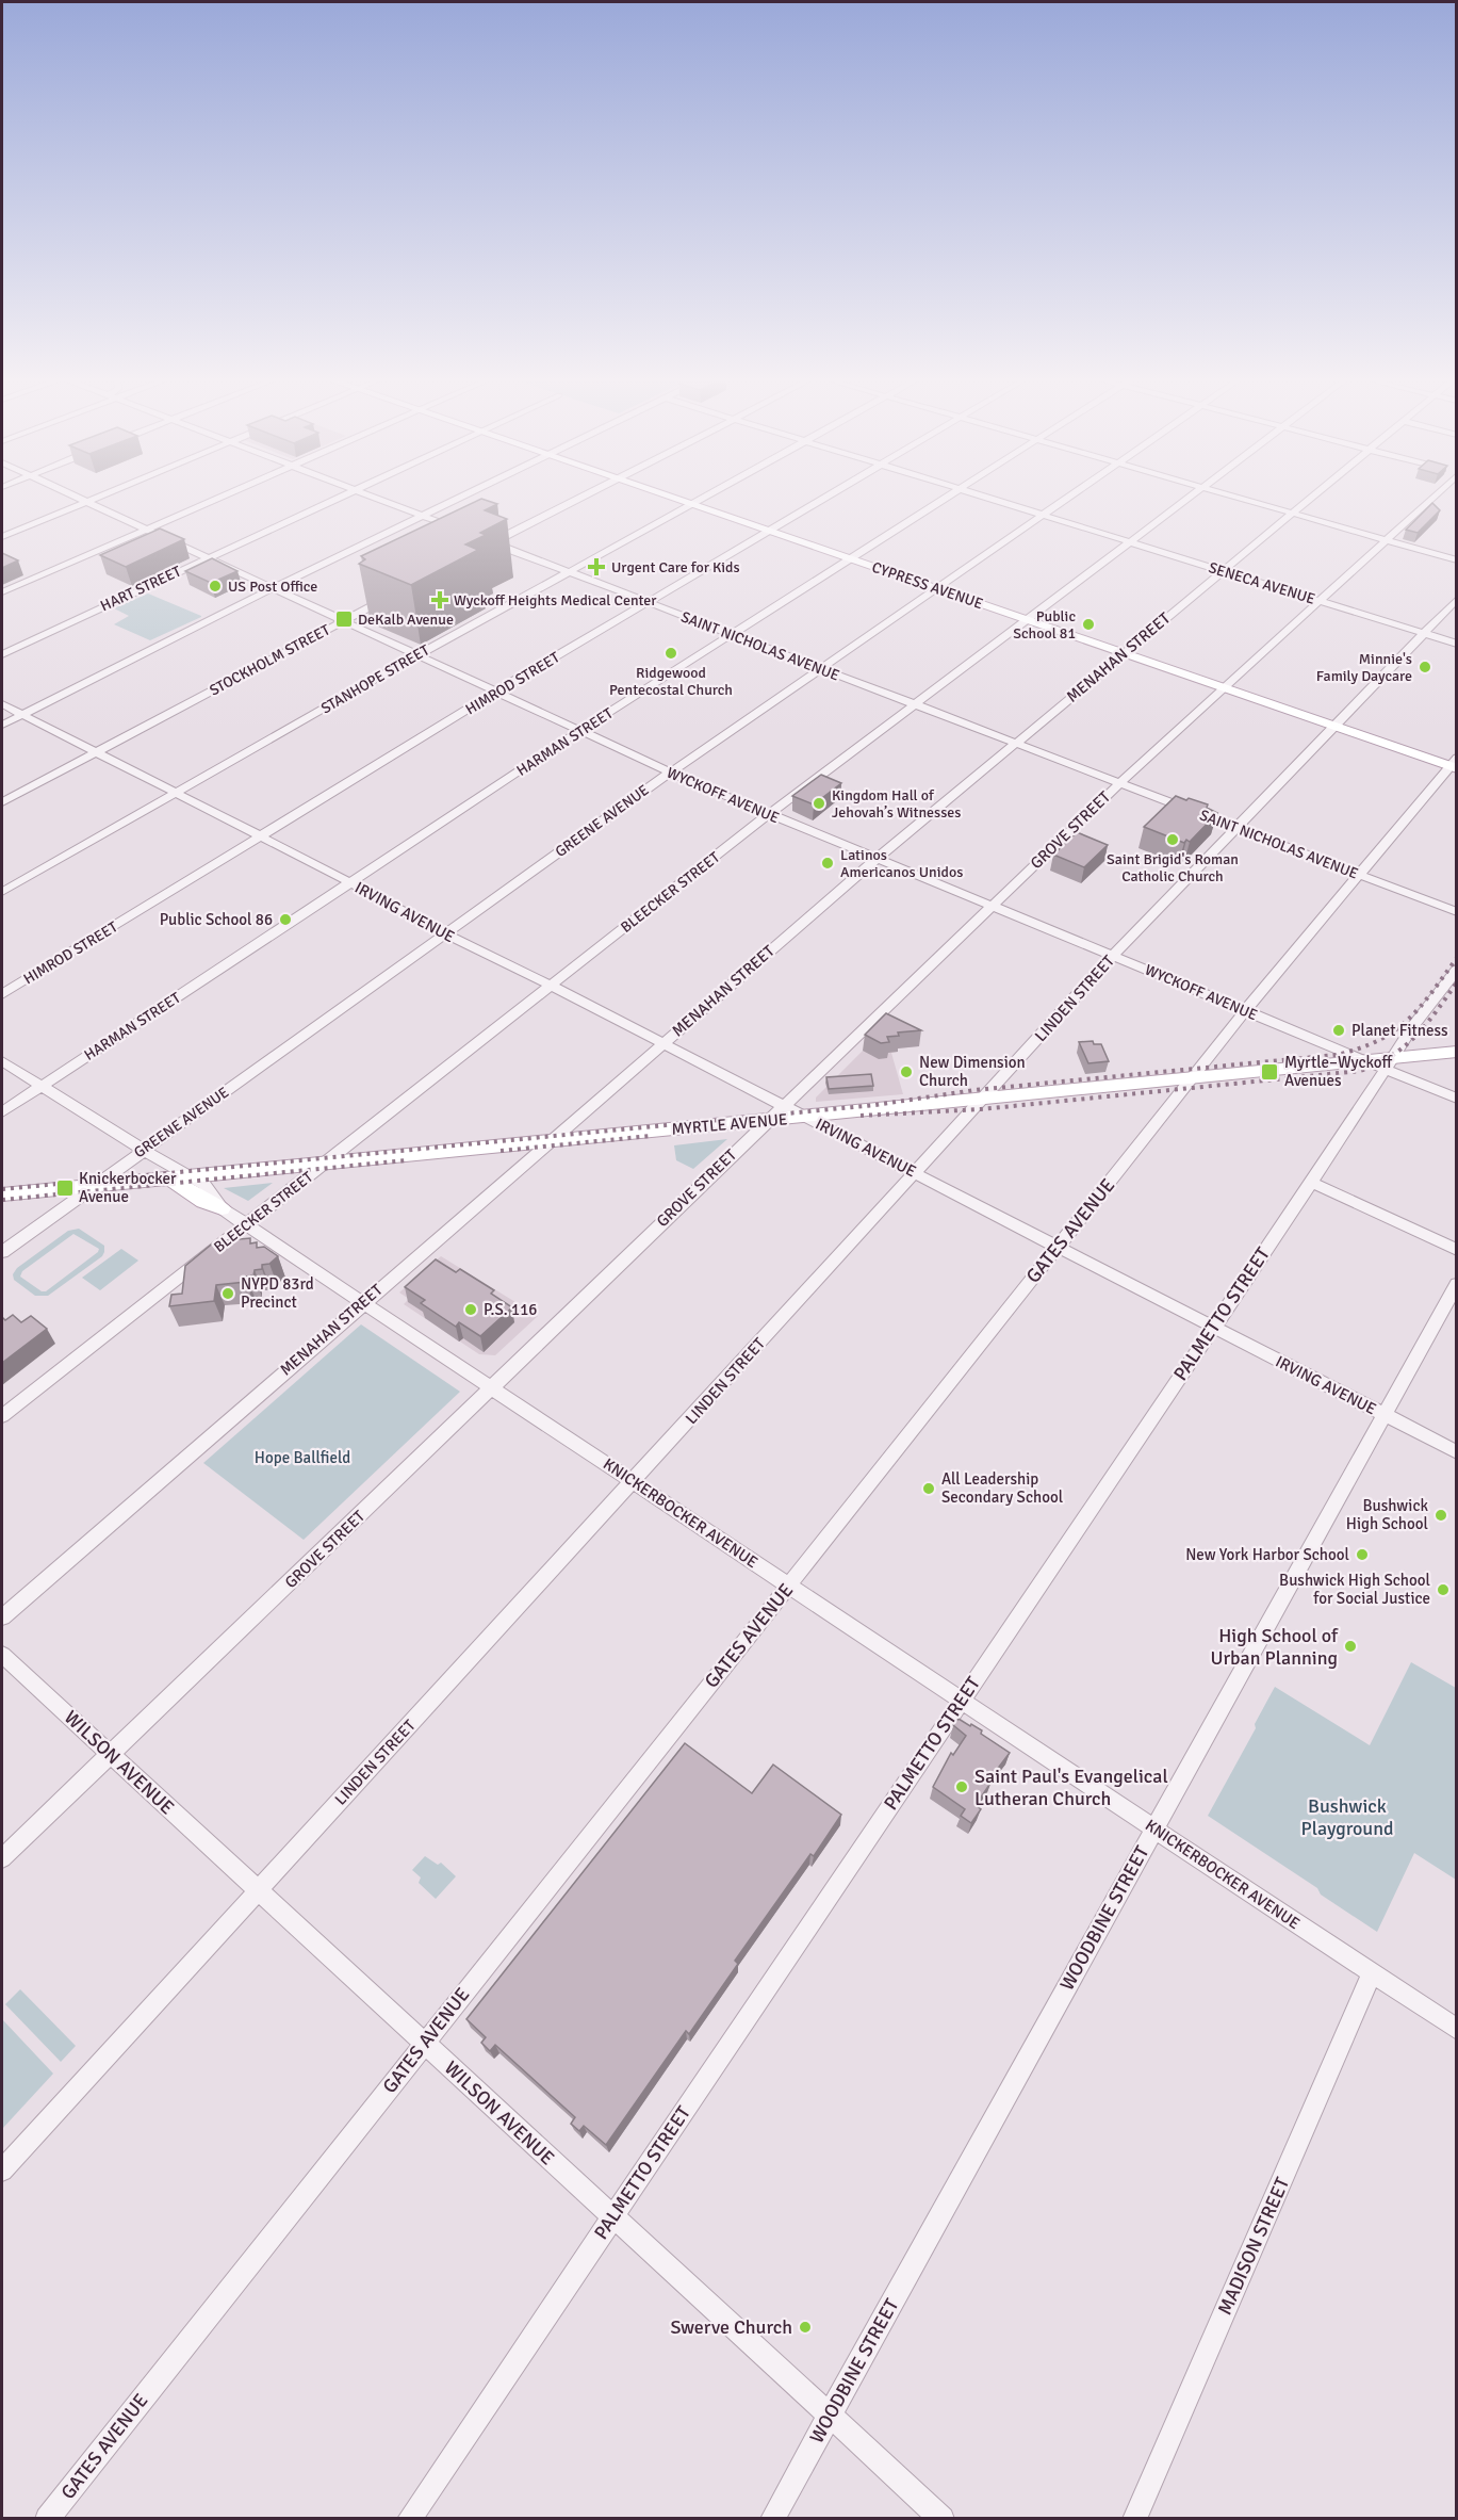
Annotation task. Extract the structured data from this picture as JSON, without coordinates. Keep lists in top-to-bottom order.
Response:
{
  "streets": {
    "main road": ["CYPRESS AVENUE", "MYRTLE AVENUE"],
    "street": [
      "SENECA AVENUE",
      "HART STREET",
      "SAINT NICHOLAS AVENUE",
      "MENAHAN STREET",
      "STOCKHOLM STREET",
      "STANHOPE STREET",
      "HIMROD STREET",
      "HARMAN STREET",
      "WYCKOFF AVENUE",
      "GREENE AVENUE",
      "GROVE STREET",
      "BLEECKER STREET",
      "IRVING AVENUE",
      "LINDEN STREET",
      "GATES AVENUE",
      "PALMETTO STREET",
      "KNICKERBOCKER AVENUE",
      "WILSON AVENUE",
      "WOODBINE STREET",
      "MADISON STREET"
    ]
  },
  "crossings": [
    ["SENECA AVENUE", "MENAHAN STREET"],
    ["SENECA AVENUE", "GREENE AVENUE"],
    ["SENECA AVENUE", "GROVE STREET"],
    ["SENECA AVENUE", "BLEECKER STREET"],
    ["SENECA AVENUE", "LINDEN STREET"],
    ["CYPRESS AVENUE", "MENAHAN STREET"],
    ["CYPRESS AVENUE", "STANHOPE STREET"],
    ["CYPRESS AVENUE", "HIMROD STREET"],
    ["CYPRESS AVENUE", "HARMAN STREET"],
    ["CYPRESS AVENUE", "GREENE AVENUE"],
    ["CYPRESS AVENUE", "GROVE STREET"],
    ["CYPRESS AVENUE", "BLEECKER STREET"],
    ["CYPRESS AVENUE", "LINDEN STREET"],
    ["CYPRESS AVENUE", "GATES AVENUE"],
    ["HART STREET", "WYCKOFF AVENUE"],
    ["SAINT NICHOLAS AVENUE", "MENAHAN STREET"],
    ["SAINT NICHOLAS AVENUE", "STANHOPE STREET"],
    ["SAINT NICHOLAS AVENUE", "HIMROD STREET"],
    ["SAINT NICHOLAS AVENUE", "HARMAN STREET"],
    ["SAINT NICHOLAS AVENUE", "GREENE AVENUE"],
    ["SAINT NICHOLAS AVENUE", "GROVE STREET"],
    ["SAINT NICHOLAS AVENUE", "BLEECKER STREET"],
    ["SAINT NICHOLAS AVENUE", "LINDEN STREET"],
    ["SAINT NICHOLAS AVENUE", "GATES AVENUE"],
    ["MENAHAN STREET", "WYCKOFF AVENUE"],
    ["MENAHAN STREET", "IRVING AVENUE"],
    ["MENAHAN STREET", "MYRTLE AVENUE"],
    ["MENAHAN STREET", "KNICKERBOCKER AVENUE"],
    ["STOCKHOLM STREET", "WYCKOFF AVENUE"],
    ["STOCKHOLM STREET", "IRVING AVENUE"],
    ["STANHOPE STREET", "WYCKOFF AVENUE"],
    ["STANHOPE STREET", "IRVING AVENUE"],
    ["HIMROD STREET", "WYCKOFF AVENUE"],
    ["HIMROD STREET", "IRVING AVENUE"],
    ["HARMAN STREET", "WYCKOFF AVENUE"],
    ["HARMAN STREET", "IRVING AVENUE"],
    ["WYCKOFF AVENUE", "GREENE AVENUE"],
    ["WYCKOFF AVENUE", "GROVE STREET"],
    ["WYCKOFF AVENUE", "BLEECKER STREET"],
    ["WYCKOFF AVENUE", "LINDEN STREET"],
    ["WYCKOFF AVENUE", "MYRTLE AVENUE"],
    ["WYCKOFF AVENUE", "GATES AVENUE"],
    ["GREENE AVENUE", "IRVING AVENUE"],
    ["GREENE AVENUE", "MYRTLE AVENUE"],
    ["GROVE STREET", "IRVING AVENUE"],
    ["GROVE STREET", "MYRTLE AVENUE"],
    ["GROVE STREET", "KNICKERBOCKER AVENUE"],
    ["GROVE STREET", "WILSON AVENUE"],
    ["BLEECKER STREET", "IRVING AVENUE"],
    ["BLEECKER STREET", "MYRTLE AVENUE"],
    ["BLEECKER STREET", "KNICKERBOCKER AVENUE"],
    ["IRVING AVENUE", "LINDEN STREET"],
    ["IRVING AVENUE", "MYRTLE AVENUE"],
    ["IRVING AVENUE", "GATES AVENUE"],
    ["IRVING AVENUE", "PALMETTO STREET"],
    ["IRVING AVENUE", "WOODBINE STREET"],
    ["LINDEN STREET", "MYRTLE AVENUE"],
    ["LINDEN STREET", "KNICKERBOCKER AVENUE"],
    ["LINDEN STREET", "WILSON AVENUE"],
    ["MYRTLE AVENUE", "GATES AVENUE"],
    ["MYRTLE AVENUE", "PALMETTO STREET"],
    ["GATES AVENUE", "KNICKERBOCKER AVENUE"],
    ["GATES AVENUE", "WILSON AVENUE"],
    ["PALMETTO STREET", "KNICKERBOCKER AVENUE"],
    ["PALMETTO STREET", "WILSON AVENUE"],
    ["KNICKERBOCKER AVENUE", "WOODBINE STREET"],
    ["KNICKERBOCKER AVENUE", "MADISON STREET"],
    ["WILSON AVENUE", "WOODBINE STREET"]
  ],
  "parks": ["Hope Ballfield", "Bushwick Playground"],
  "places": {
    "health": ["Urgent Care for Kids", "Wyckoff Heights Medical Center"],
    "other": [
      "US Post Office",
      "Public School 81",
      "Ridgewood Pentecostal Church",
      "Minnie's Family Daycare",
      "Kingdom Hall of Jehovah’s Witnesses",
      "Saint Brigid's Roman Catholic Church",
      "Latinos Americanos Unidos",
      "Public School 86",
      "Planet Fitness",
      "New Dimension Church",
      "NYPD 83rd Precinct",
      "P.S. 116",
      "All Leadership Secondary School",
      "Bushwick High School",
      "New York Harbor School",
      "Bushwick High School for Social Justice",
      "High School of Urban Planning",
      "Saint Paul's Evangelical Lutheran Church",
      "Swerve Church"
    ],
    "transit": ["DeKalb Avenue", "Myrtle–Wyckoff Avenues", "Knickerbocker Avenue"]
  }
}
